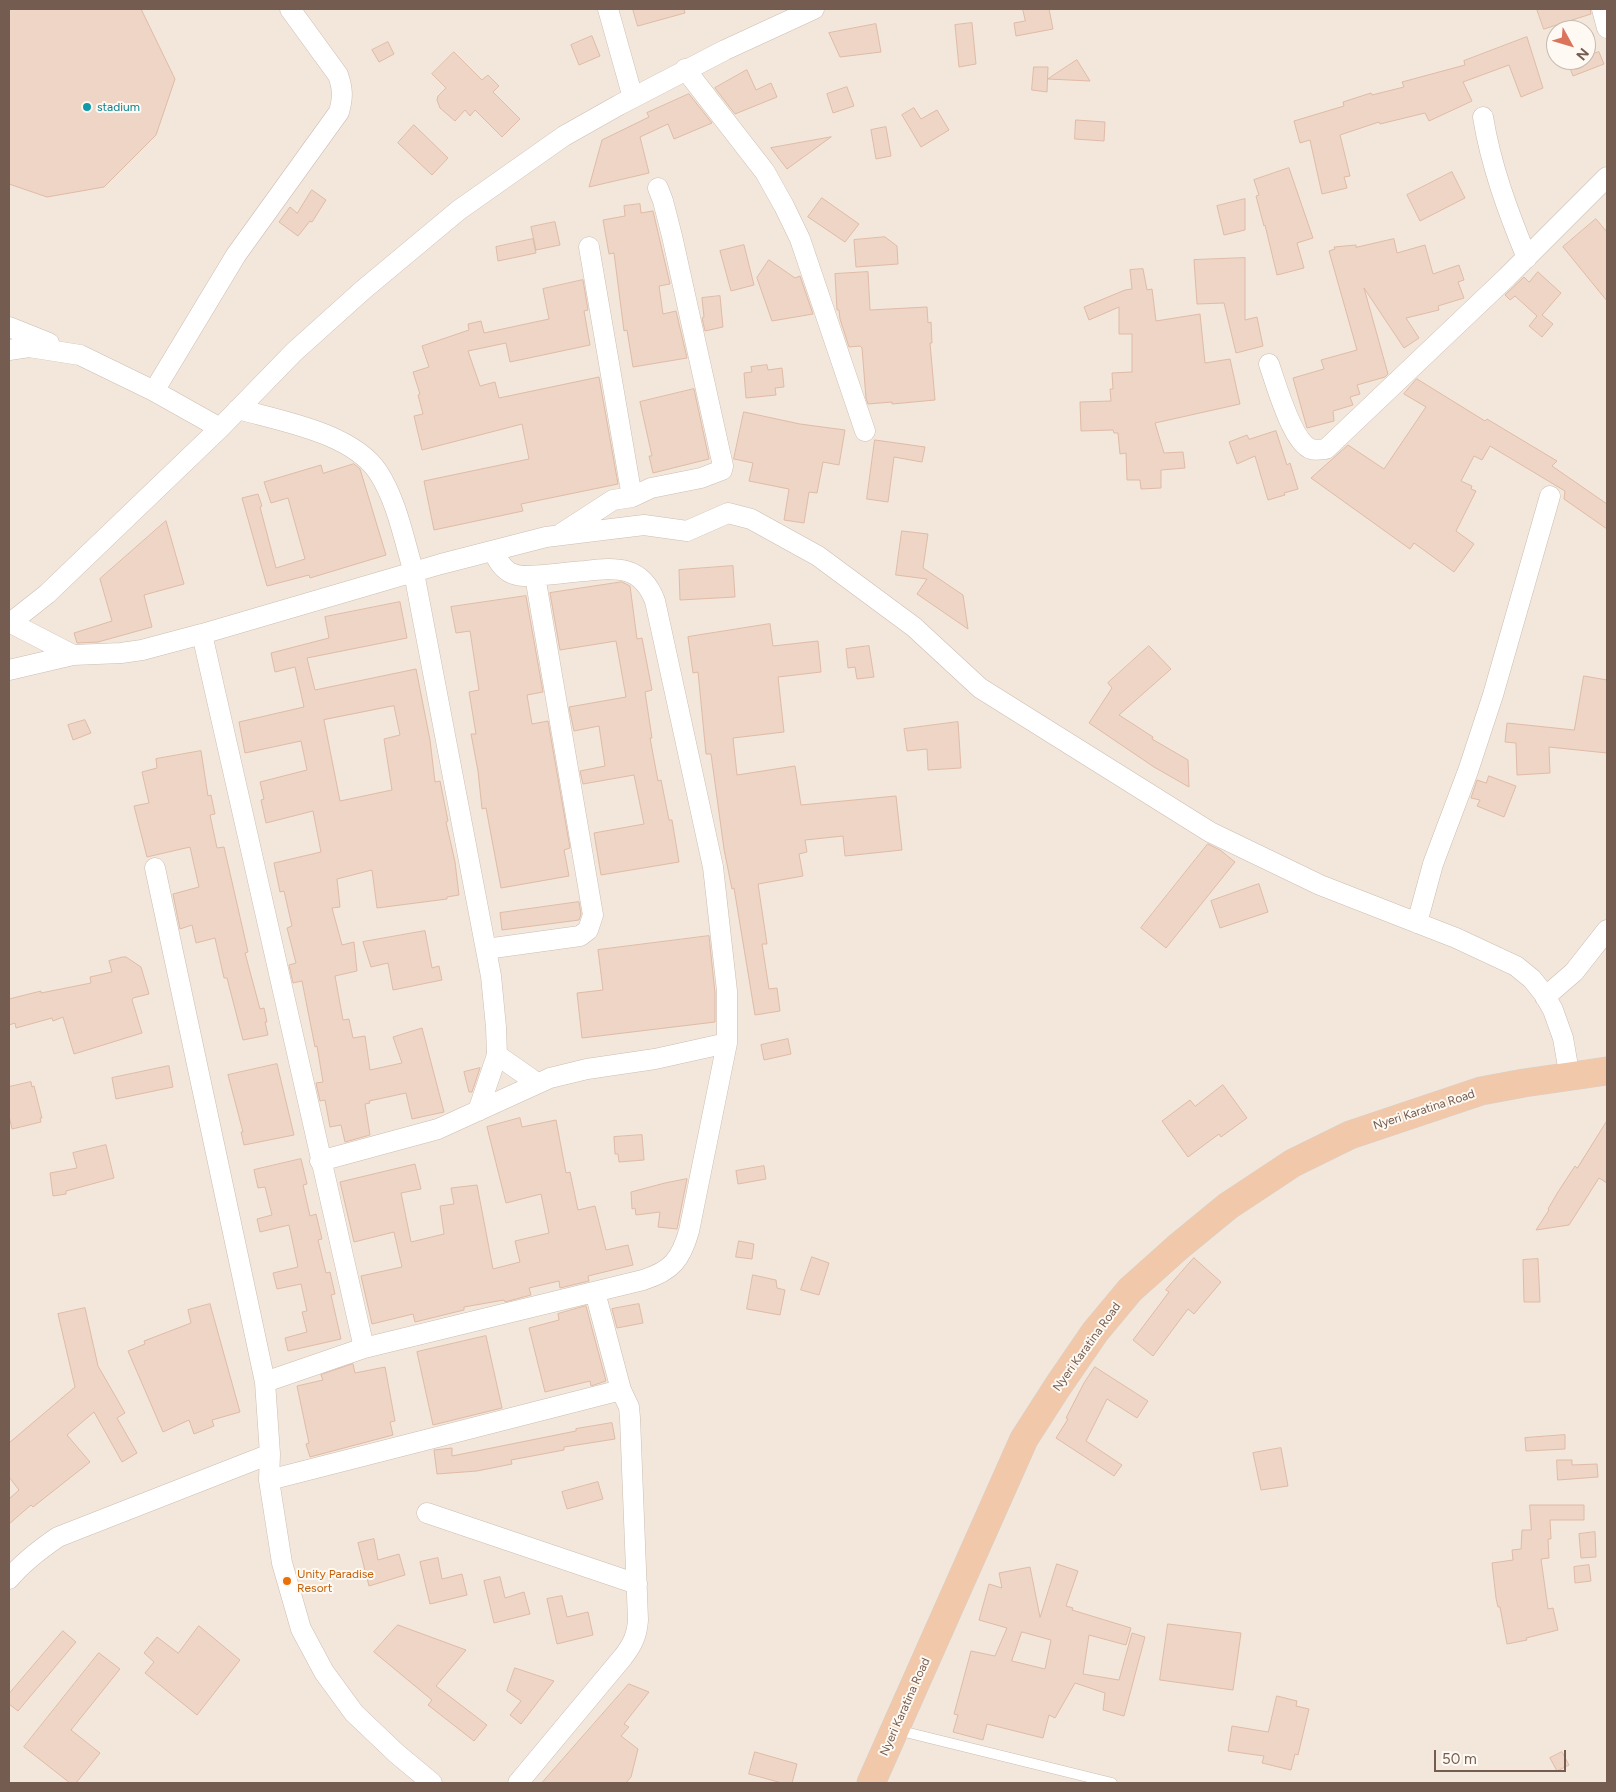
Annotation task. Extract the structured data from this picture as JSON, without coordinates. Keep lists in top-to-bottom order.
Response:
{
  "streets": {
    "highway": ["Nyeri Karatina Road"]
  },
  "places": ["stadium", "Unity Paradise Resort"],
  "scale_bar": "50 m",
  "north": "bottom right"
}
